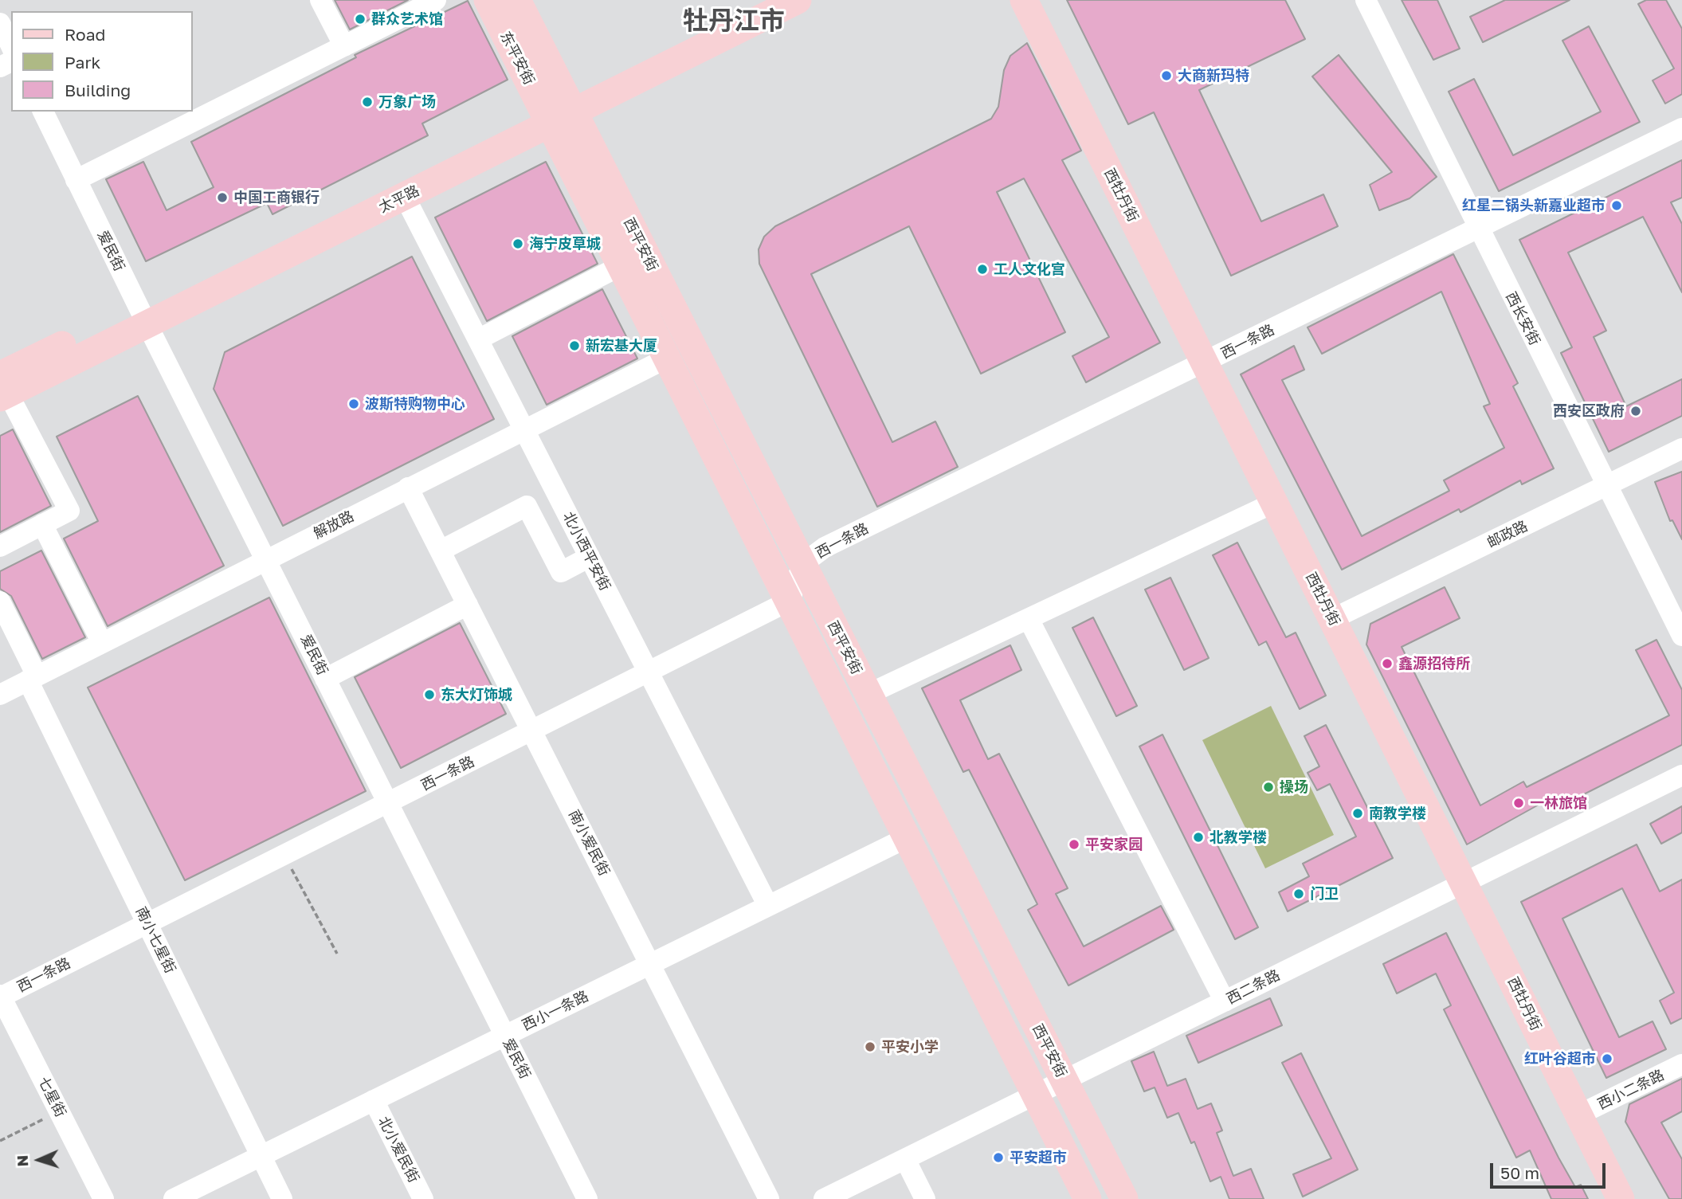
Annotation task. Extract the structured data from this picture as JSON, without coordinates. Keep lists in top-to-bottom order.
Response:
{
  "streets": {
    "main road": [
      "东平安街",
      "西牡丹街",
      "太平路",
      "西平安街"
    ],
    "street": [
      "爱民街",
      "西长安街",
      "西一条路",
      "解放路",
      "邮政路",
      "北小西平安街",
      "南小爱民街",
      "南小七星街",
      "西二条路",
      "西小一条路",
      "西小二条路",
      "七星街",
      "北小爱民街"
    ]
  },
  "crossings": [
    ["东平安街", "太平路"],
    ["东平安街", "西平安街"],
    ["西牡丹街", "西一条路"],
    ["西牡丹街", "邮政路"],
    ["西牡丹街", "西二条路"],
    ["西牡丹街", "西小二条路"],
    ["太平路", "西平安街"],
    ["太平路", "爱民街"],
    ["太平路", "北小西平安街"],
    ["西平安街", "西一条路"],
    ["西平安街", "解放路"],
    ["西平安街", "西二条路"],
    ["西平安街", "西小一条路"],
    ["爱民街", "西一条路"],
    ["爱民街", "解放路"],
    ["爱民街", "西小一条路"],
    ["西长安街", "西一条路"],
    ["西长安街", "邮政路"],
    ["西一条路", "北小西平安街"],
    ["西一条路", "南小爱民街"],
    ["西一条路", "南小七星街"],
    ["西一条路", "七星街"],
    ["解放路", "北小西平安街"],
    ["解放路", "南小爱民街"],
    ["解放路", "南小七星街"],
    ["北小西平安街", "西小一条路"],
    ["南小爱民街", "西小一条路"],
    ["南小七星街", "西小一条路"],
    ["西小一条路", "北小爱民街"]
  ],
  "districts": ["牡丹江市"],
  "places": [
    "群众艺术馆",
    "大商新玛特",
    "万象广场",
    "中国工商银行",
    "红星二锅头新嘉业超市",
    "海宁皮草城",
    "工人文化宫",
    "新宏基大厦",
    "波斯特购物中心",
    "西安区政府",
    "鑫源招待所",
    "东大灯饰城",
    "操场",
    "一林旅馆",
    "南教学楼",
    "北教学楼",
    "平安家园",
    "门卫",
    "平安小学",
    "红叶谷超市",
    "平安超市"
  ],
  "legend": ["Road", "Park", "Building"],
  "scale_bar": "50 m",
  "north": "left"
}
